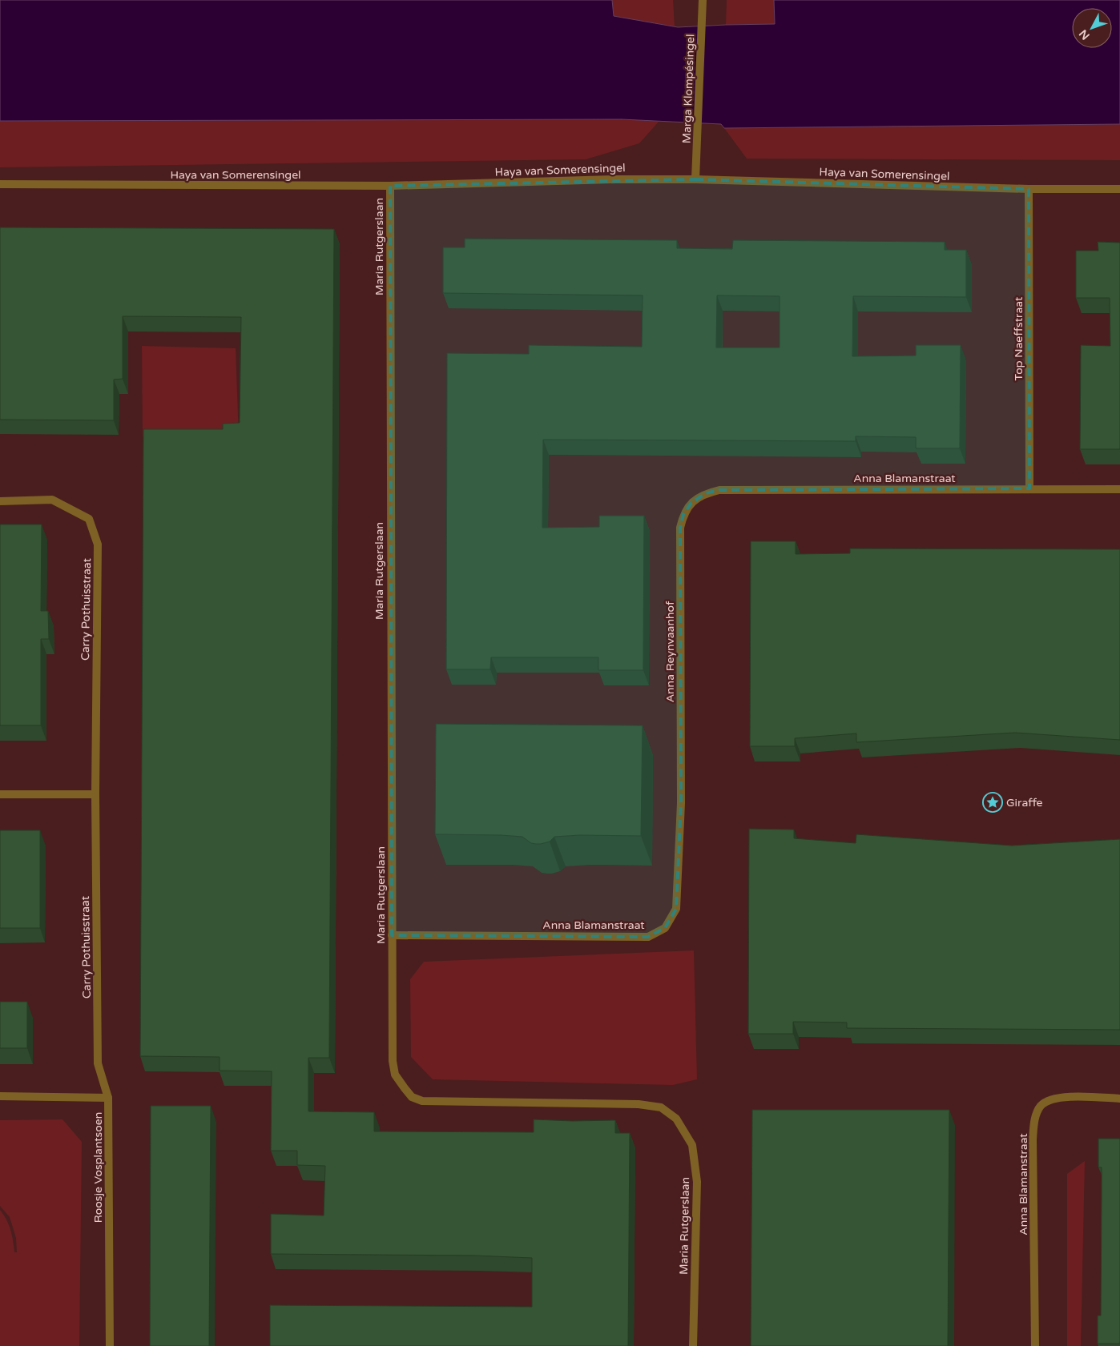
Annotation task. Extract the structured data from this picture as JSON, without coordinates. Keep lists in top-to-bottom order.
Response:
{
  "streets": {
    "street": [
      "Marga Klompésingel",
      "Haya van Somerensingel",
      "Maria Rutgerslaan",
      "Top Naeffstraat",
      "Anna Blamanstraat",
      "Carry Pothuisstraat",
      "Anna Reynvaanhof",
      "Roosje Vosplantsoen"
    ]
  },
  "crossings": [
    ["Marga Klompésingel", "Haya van Somerensingel"],
    ["Haya van Somerensingel", "Maria Rutgerslaan"],
    ["Haya van Somerensingel", "Top Naeffstraat"],
    ["Maria Rutgerslaan", "Anna Blamanstraat"],
    ["Top Naeffstraat", "Anna Blamanstraat"],
    ["Anna Blamanstraat", "Anna Reynvaanhof"],
    ["Carry Pothuisstraat", "Roosje Vosplantsoen"]
  ],
  "places": {
    "place": ["Giraffe"]
  },
  "north": "bottom left"
}
